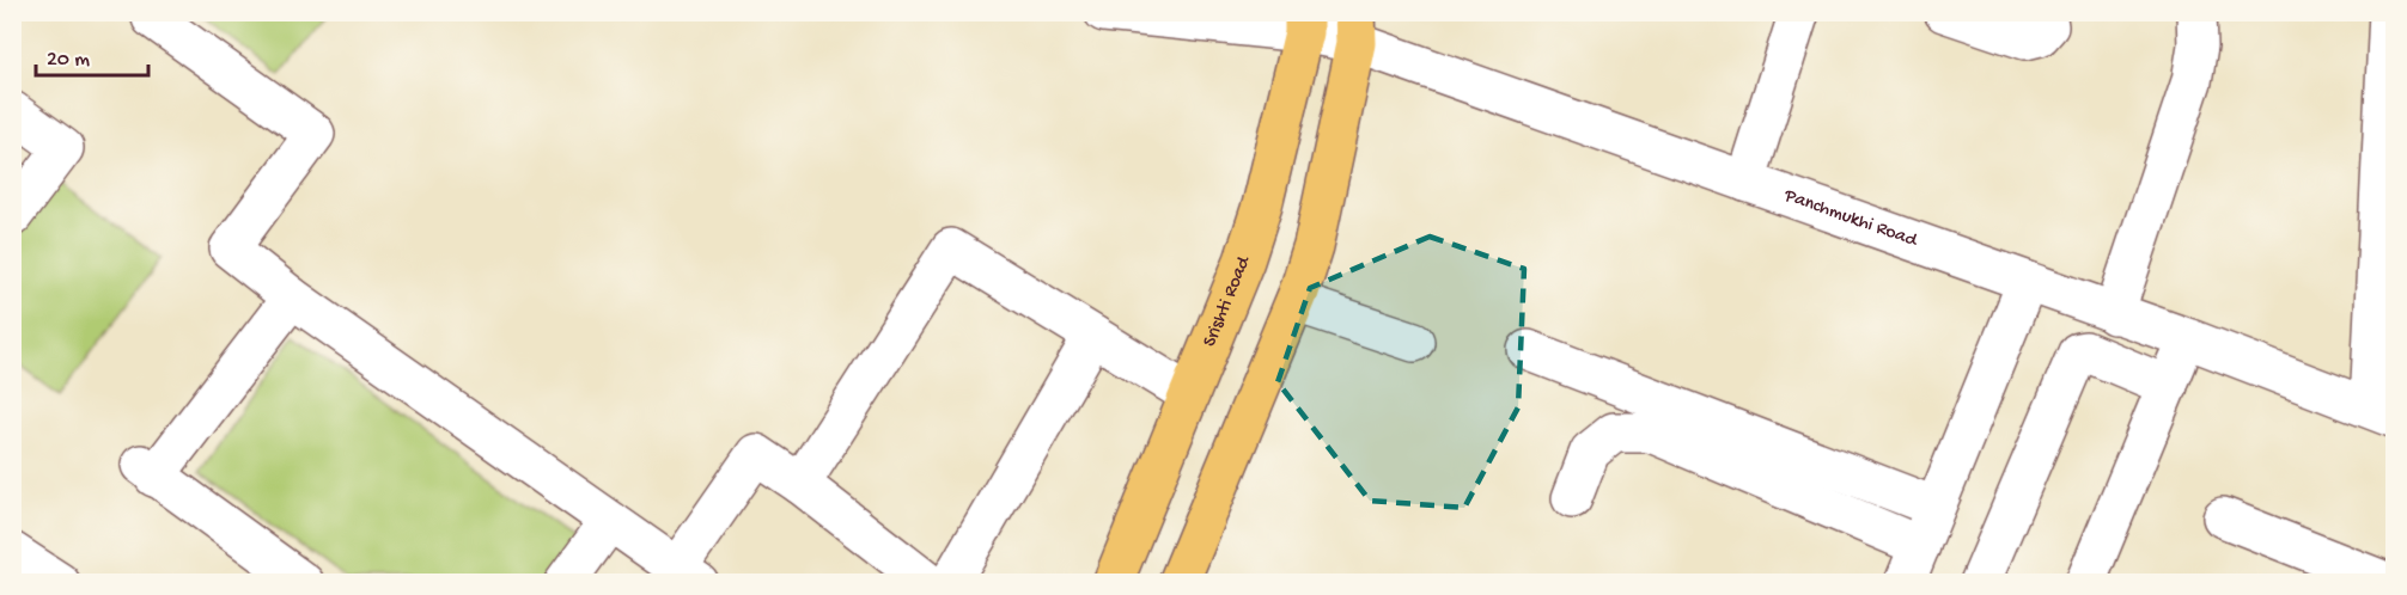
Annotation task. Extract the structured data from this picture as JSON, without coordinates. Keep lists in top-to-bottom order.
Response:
{
  "streets": {
    "main road": ["Srishti Road"],
    "street": ["Panchmukhi Road"]
  },
  "crossings": [
    ["Panchmukhi Road", "Srishti Road"]
  ],
  "scale_bar": "20 m"
}
